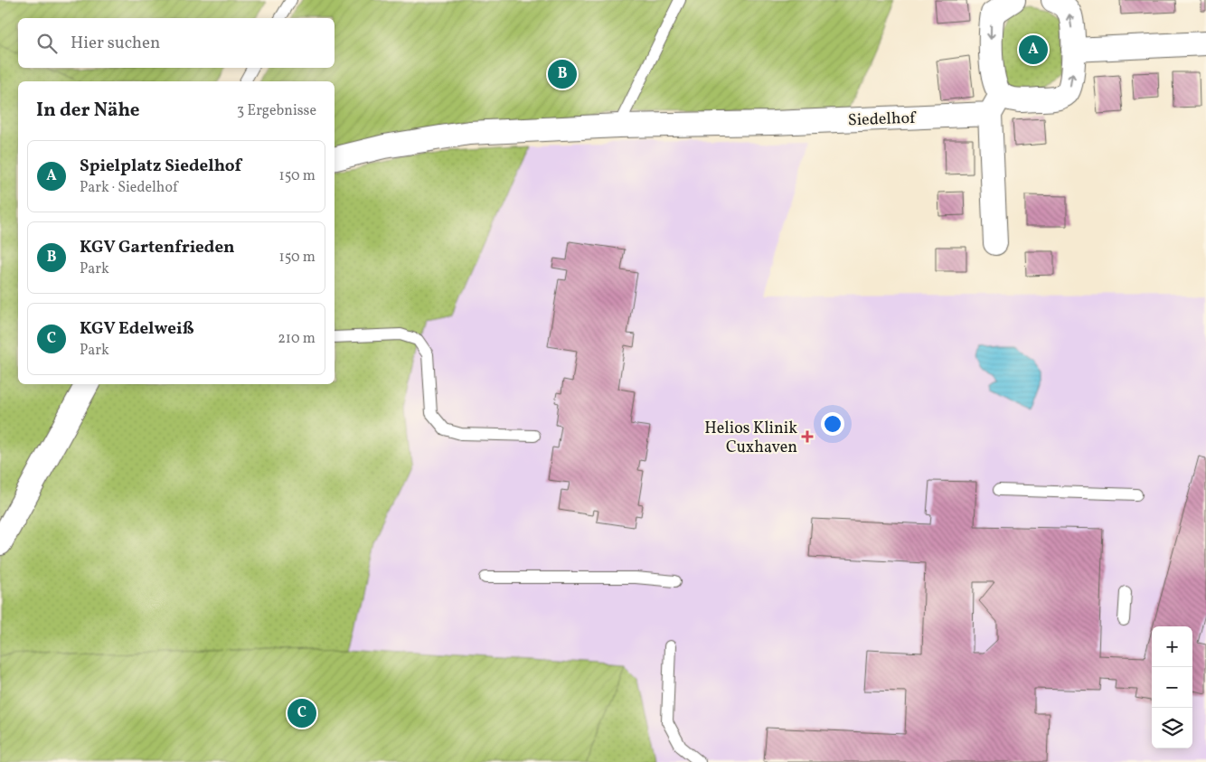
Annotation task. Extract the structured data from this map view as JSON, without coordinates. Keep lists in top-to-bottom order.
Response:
{
  "streets": {
    "street": ["Siedelhof"]
  },
  "places": {
    "health": ["Helios Klinik Cuxhaven"]
  },
  "page": {
    "search": "Hier suchen",
    "pins": ["A", "B", "C"],
    "heading": ["In der Nähe", "3 Ergebnisse"],
    "list": [
      {
        "mark": "A",
        "name": "Spielplatz Siedelhof",
        "note": "Park · Siedelhof",
        "value": "150 m"
      },
      {
        "mark": "B",
        "name": "KGV Gartenfrieden",
        "note": "Park",
        "value": "150 m"
      },
      {
        "mark": "C",
        "name": "KGV Edelweiß",
        "note": "Park",
        "value": "210 m"
      }
    ],
    "map_buttons": ["+", "−"]
  }
}
